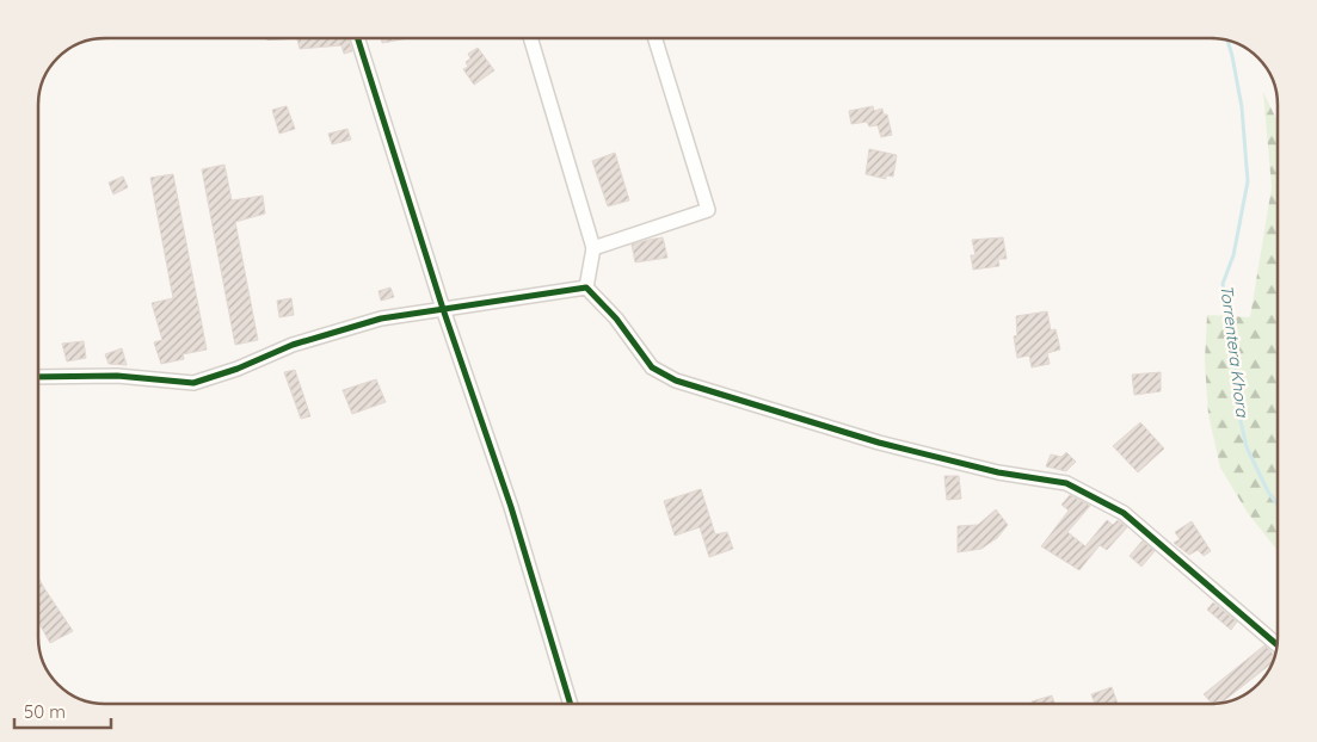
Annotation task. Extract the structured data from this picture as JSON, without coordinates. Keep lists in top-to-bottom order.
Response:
{
  "water": ["Torrentera Khora"],
  "scale_bar": "50 m"
}
